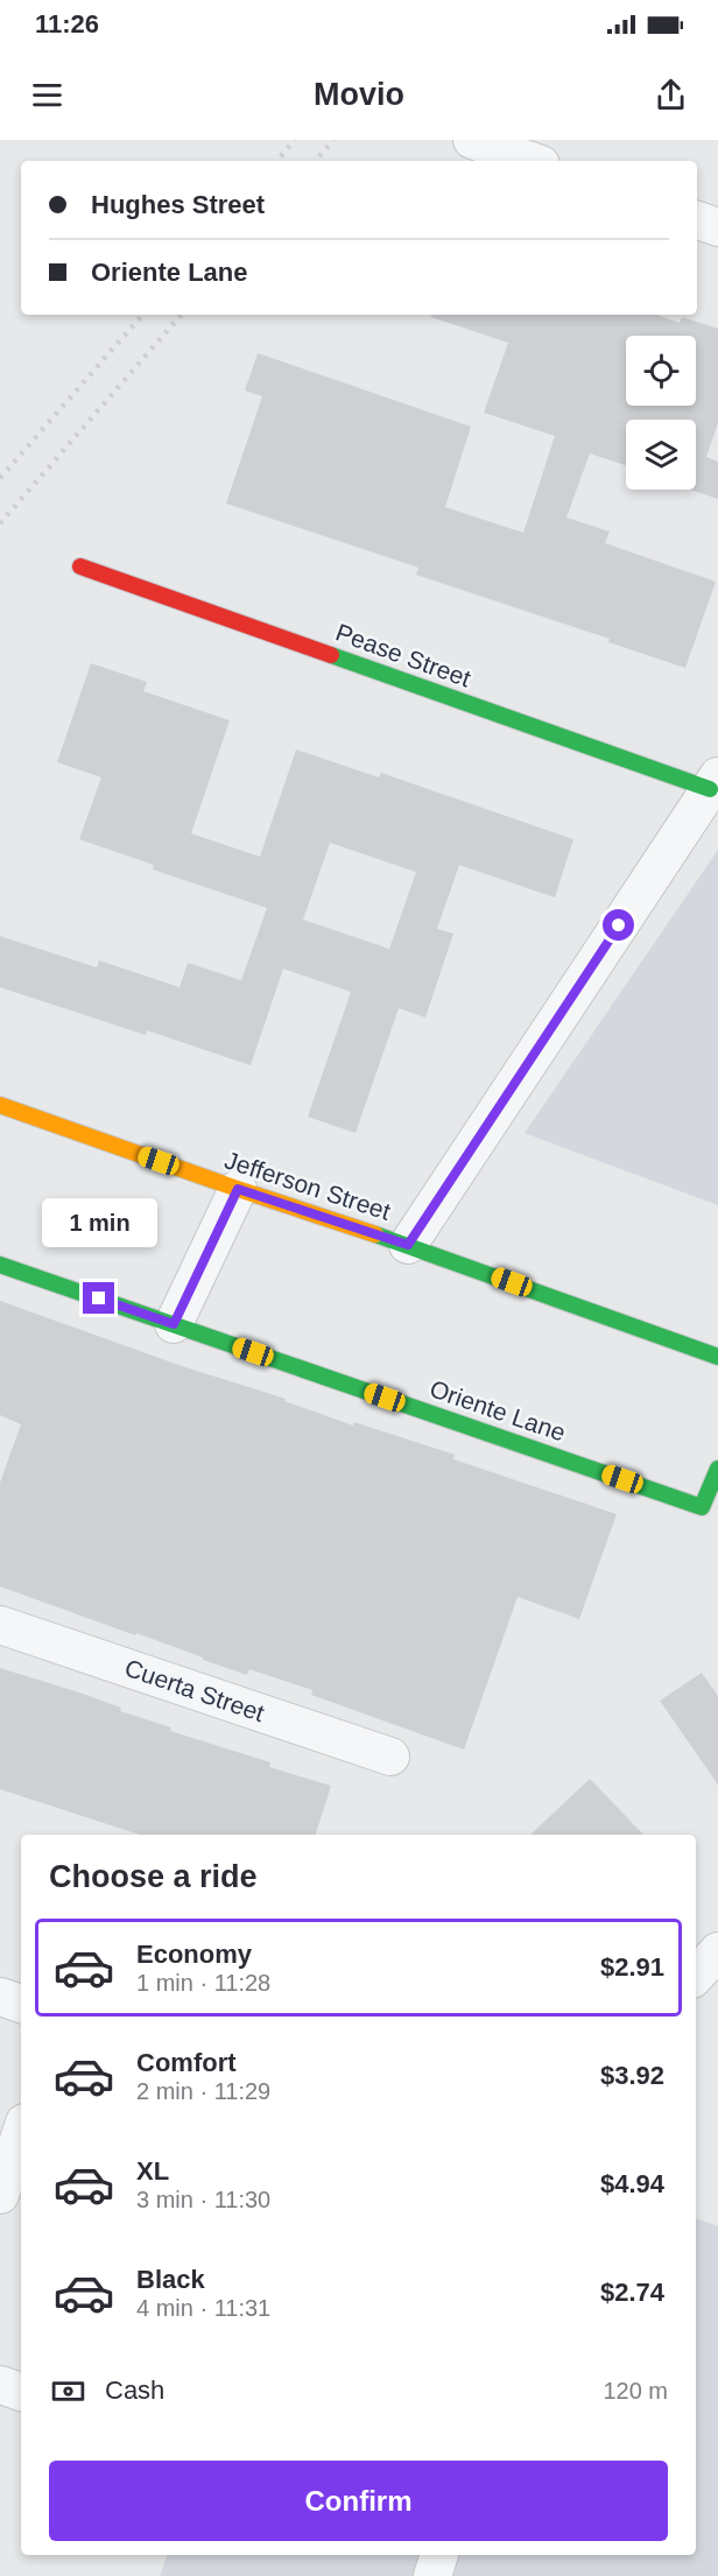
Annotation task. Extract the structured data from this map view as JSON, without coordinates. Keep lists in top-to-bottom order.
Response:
{
  "streets": {
    "street": [
      "Pease Street",
      "Jefferson Street",
      "Oriente Lane",
      "Cuerta Street"
    ]
  },
  "page": {
    "status": "11:26",
    "header": "Movio",
    "banner": ["Hughes Street", "Oriente Lane"],
    "bubble": "1 min",
    "heading": "Choose a ride",
    "list": [
      {
        "name": "Economy",
        "note": "1 min · 11:28",
        "value": "$2.91"
      },
      {
        "name": "Comfort",
        "note": "2 min · 11:29",
        "value": "$3.92"
      },
      {
        "name": "XL",
        "note": "3 min · 11:30",
        "value": "$4.94"
      },
      {
        "name": "Black",
        "note": "4 min · 11:31",
        "value": "$2.74"
      }
    ],
    "pay": ["Cash", "120 m"],
    "buttons": "Confirm"
  }
}
